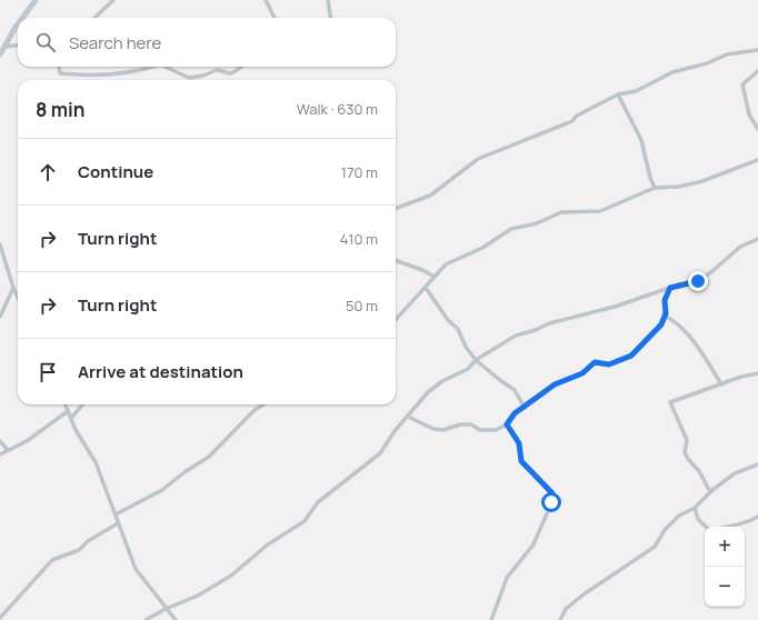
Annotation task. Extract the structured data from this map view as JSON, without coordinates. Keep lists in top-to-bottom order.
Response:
{
  "page": {
    "search": "Search here",
    "heading": ["8 min", "Walk · 630 m"],
    "list": [
      ["Continue", "170 m"],
      ["Turn right", "410 m"],
      ["Turn right", "50 m"],
      "Arrive at destination"
    ],
    "map_buttons": ["+", "−"]
  }
}
